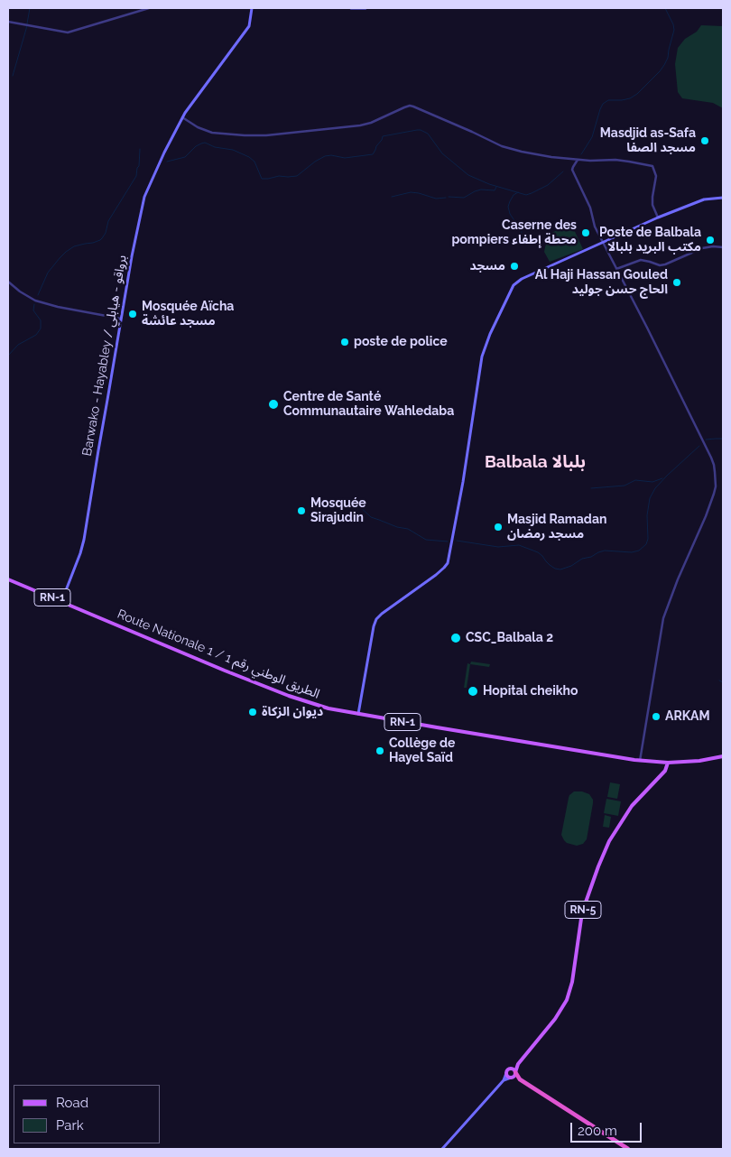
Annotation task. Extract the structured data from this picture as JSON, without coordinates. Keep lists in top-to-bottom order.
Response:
{
  "streets": {
    "main road": [
      "Barwako - Hayabley / برواقو - هيابلي",
      "RN-1",
      "Route Nationale 1 / الطريق الوطني رقم 1",
      "RN-5"
    ]
  },
  "crossings": [
    ["Barwako - Hayabley / برواقو - هيابلي", "Route Nationale 1 / الطريق الوطني رقم 1"],
    ["Route Nationale 1 / الطريق الوطني رقم 1", "RN-5"]
  ],
  "districts": ["Balbala بلبالا"],
  "places": [
    "Masdjid as-Safa مسجد الصفا",
    "Caserne des pompiers محطة إطفاء",
    "Poste de Balbala مكتب البريد بلبالا",
    "مسجد",
    "Al Haji Hassan Gouled الحاج حسن جوليد",
    "Mosquée Aïcha مسجد عائشة",
    "poste de police",
    "Centre de Santé Communautaire Wahledaba",
    "Mosquée Sirajudin",
    "Masjid Ramadan مسجد رمضان",
    "CSC_Balbala 2",
    "Hopital cheikho",
    "ديوان الزكاة",
    "ARKAM",
    "Collège de Hayel Saïd"
  ],
  "legend": ["Road", "Park"],
  "scale_bar": "200 m"
}
